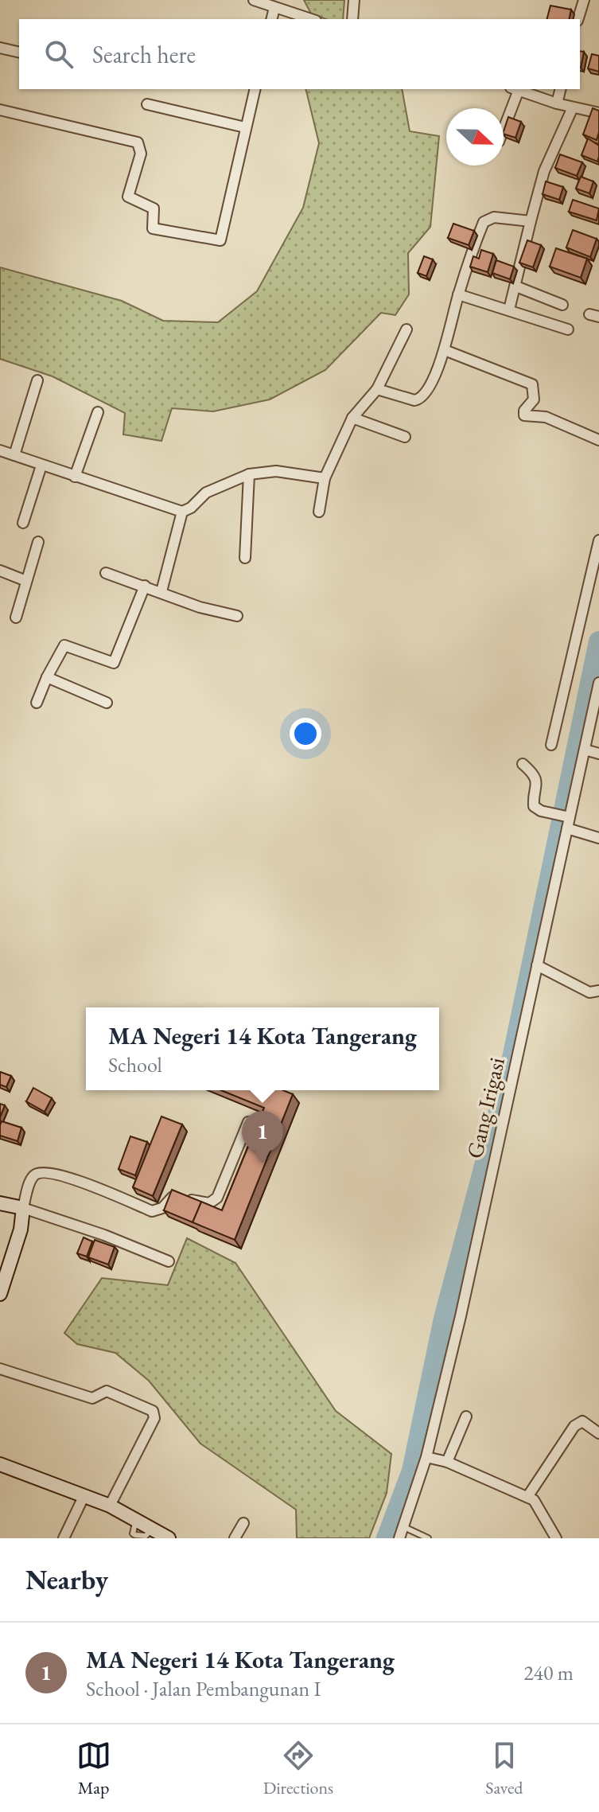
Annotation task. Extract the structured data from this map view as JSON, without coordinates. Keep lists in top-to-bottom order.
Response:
{
  "streets": {
    "street": ["Gang Irigasi"]
  },
  "north": "right",
  "page": {
    "search": "Search here",
    "popup": ["MA Negeri 14 Kota Tangerang", "School"],
    "pins": "1",
    "heading": "Nearby",
    "list": [
      {
        "mark": "1",
        "name": "MA Negeri 14 Kota Tangerang",
        "note": "School · Jalan Pembangunan I",
        "value": "240 m"
      }
    ],
    "nav": ["Map", "Directions", "Saved"]
  }
}
